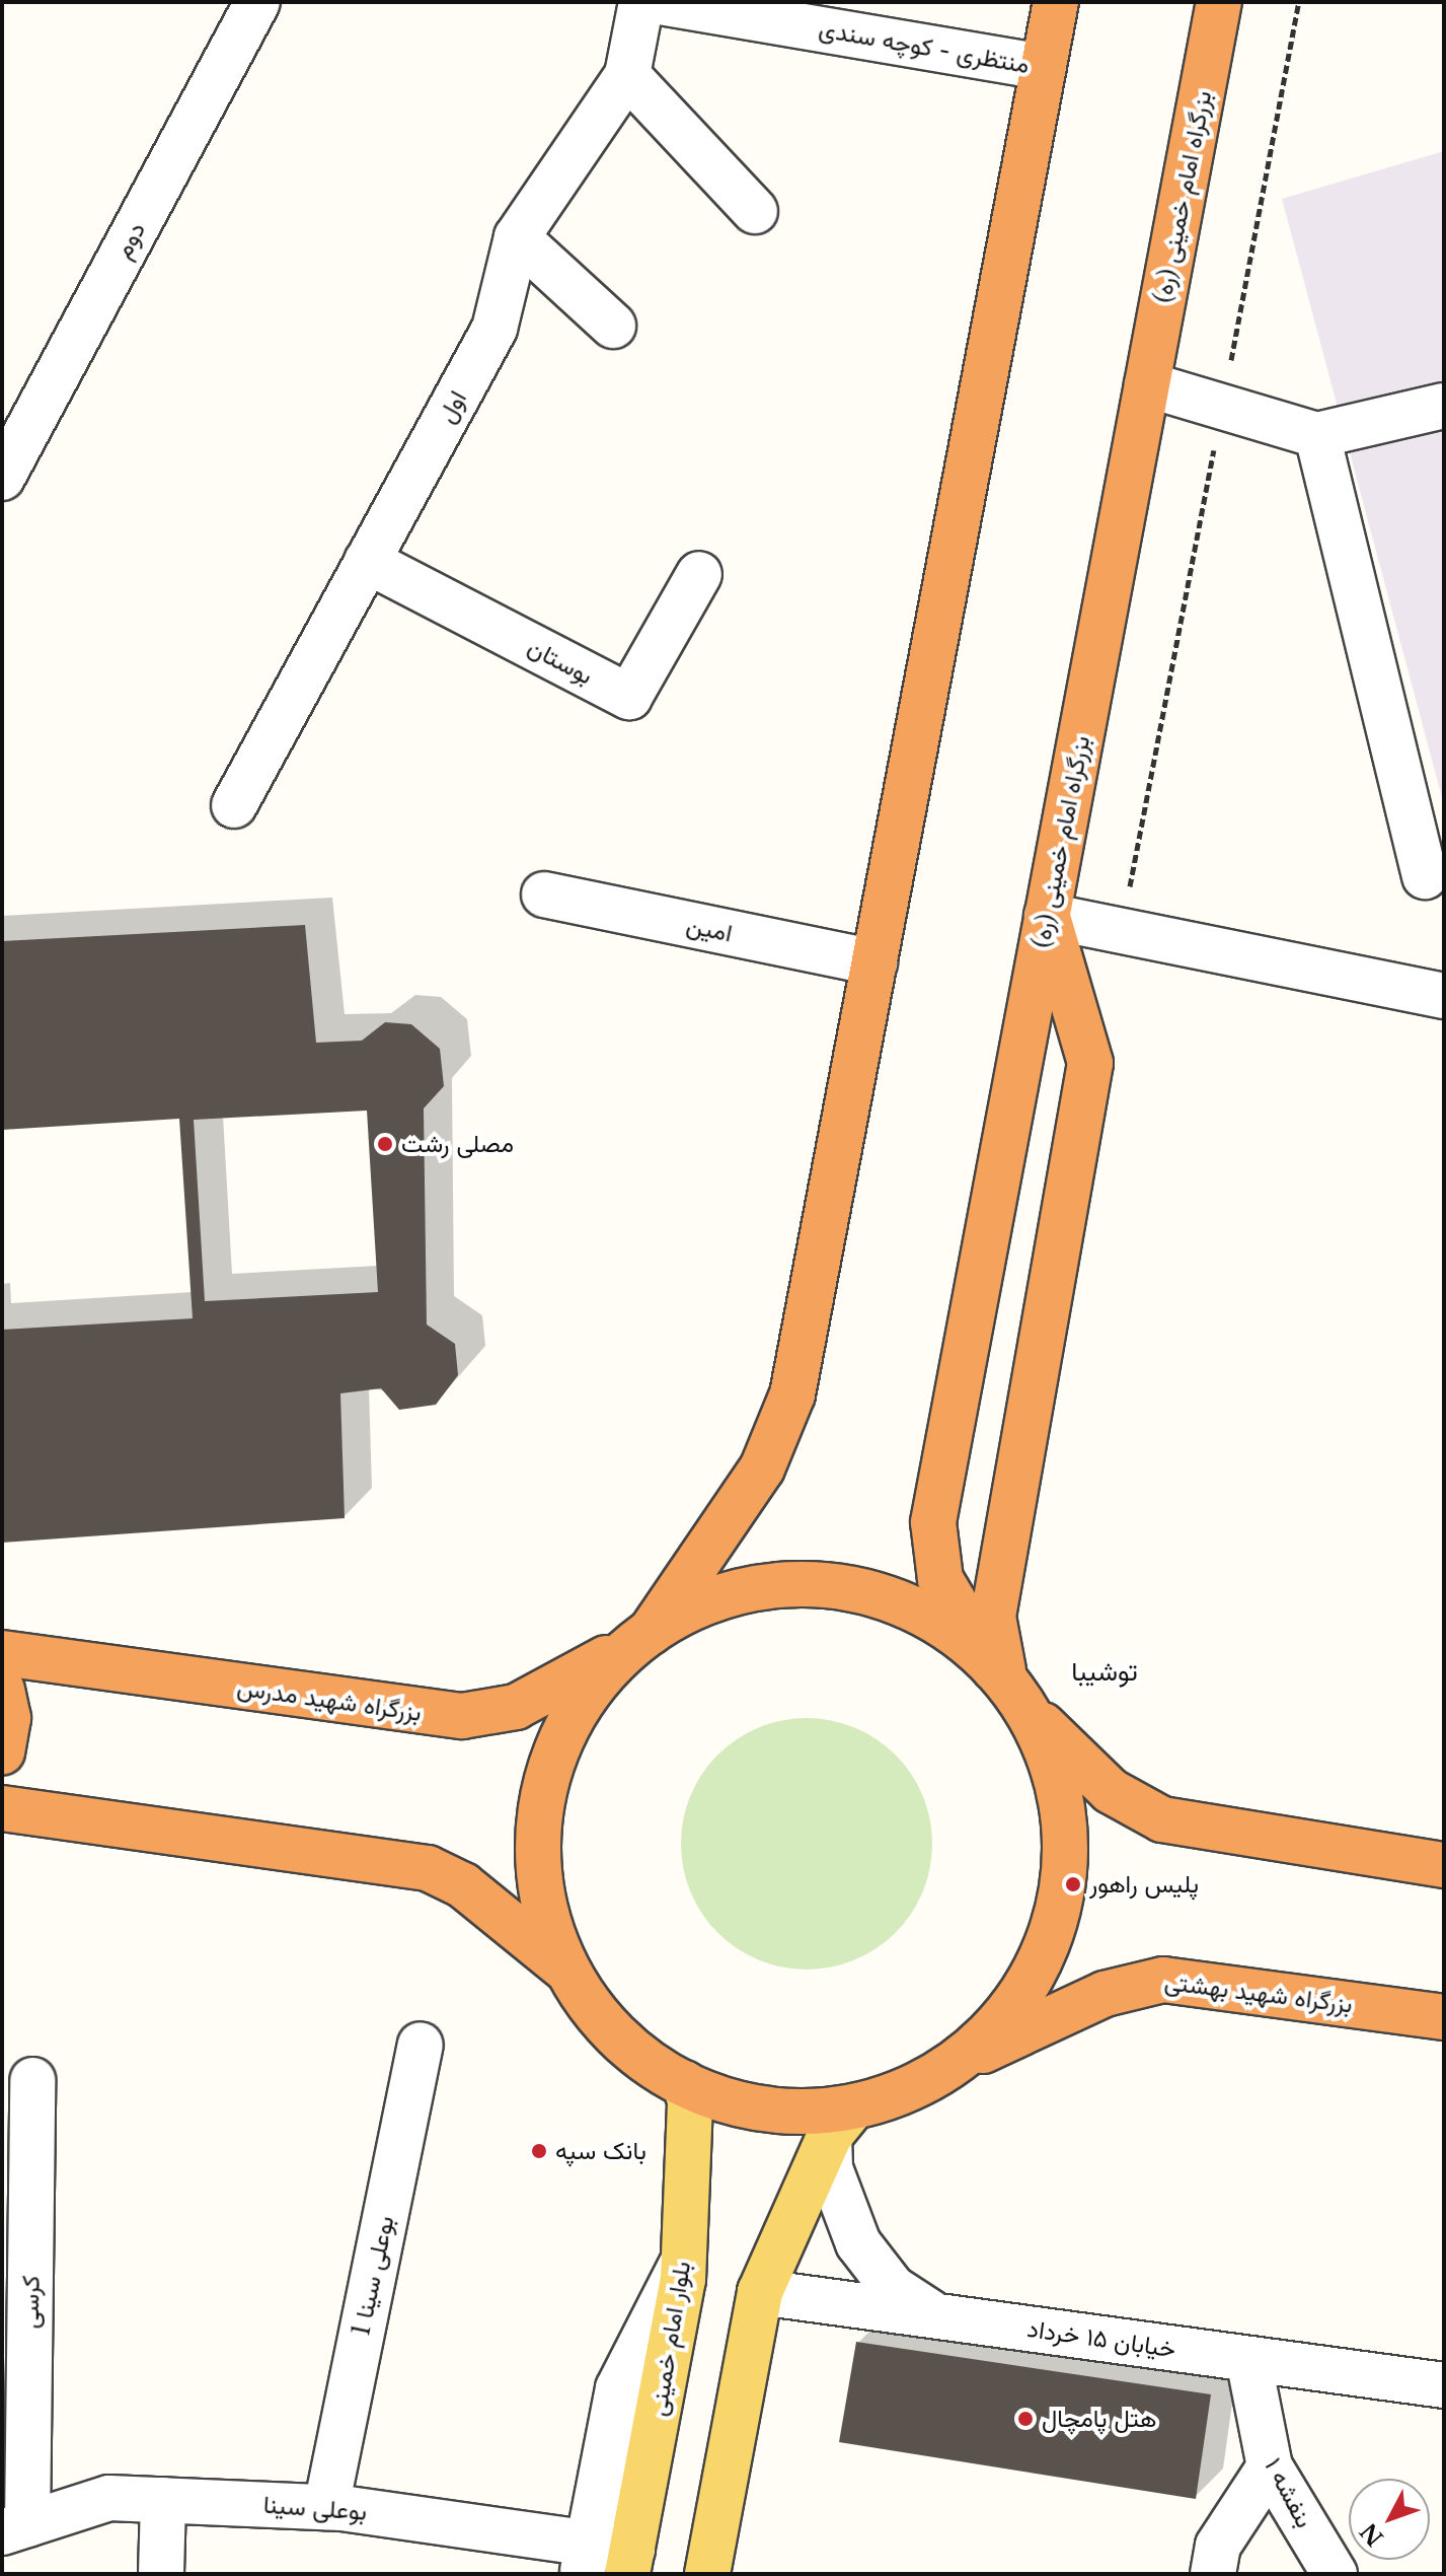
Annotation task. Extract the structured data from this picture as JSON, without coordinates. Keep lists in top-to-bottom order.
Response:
{
  "streets": {
    "highway": ["بزرگراه امام خمینی (ره)", "بزرگراه شهید مدرس", "بزرگراه شهید بهشتی"],
    "main road": ["بلوار امام خمینی"],
    "street": [
      "منتظری - کوچه سندی",
      "دوم",
      "اول",
      "بوستان",
      "امین",
      "بوعلی سینا 1",
      "کرسی",
      "خیابان ۱۵ خرداد",
      "بنفشه ۱",
      "بوعلی سینا"
    ]
  },
  "crossings": [
    ["بزرگراه امام خمینی (ره)", "بزرگراه شهید مدرس"],
    ["اول", "بوستان"],
    ["بوعلی سینا 1", "بوعلی سینا"],
    ["کرسی", "بوعلی سینا"],
    ["بلوار امام خمینی", "بوعلی سینا"],
    ["خیابان ۱۵ خرداد", "بنفشه ۱"]
  ],
  "districts": ["توشیبا"],
  "places": [
    "مصلی رشت",
    "پلیس راهور",
    "بانک سپه",
    "هتل پامچال"
  ],
  "north": "bottom left"
}
